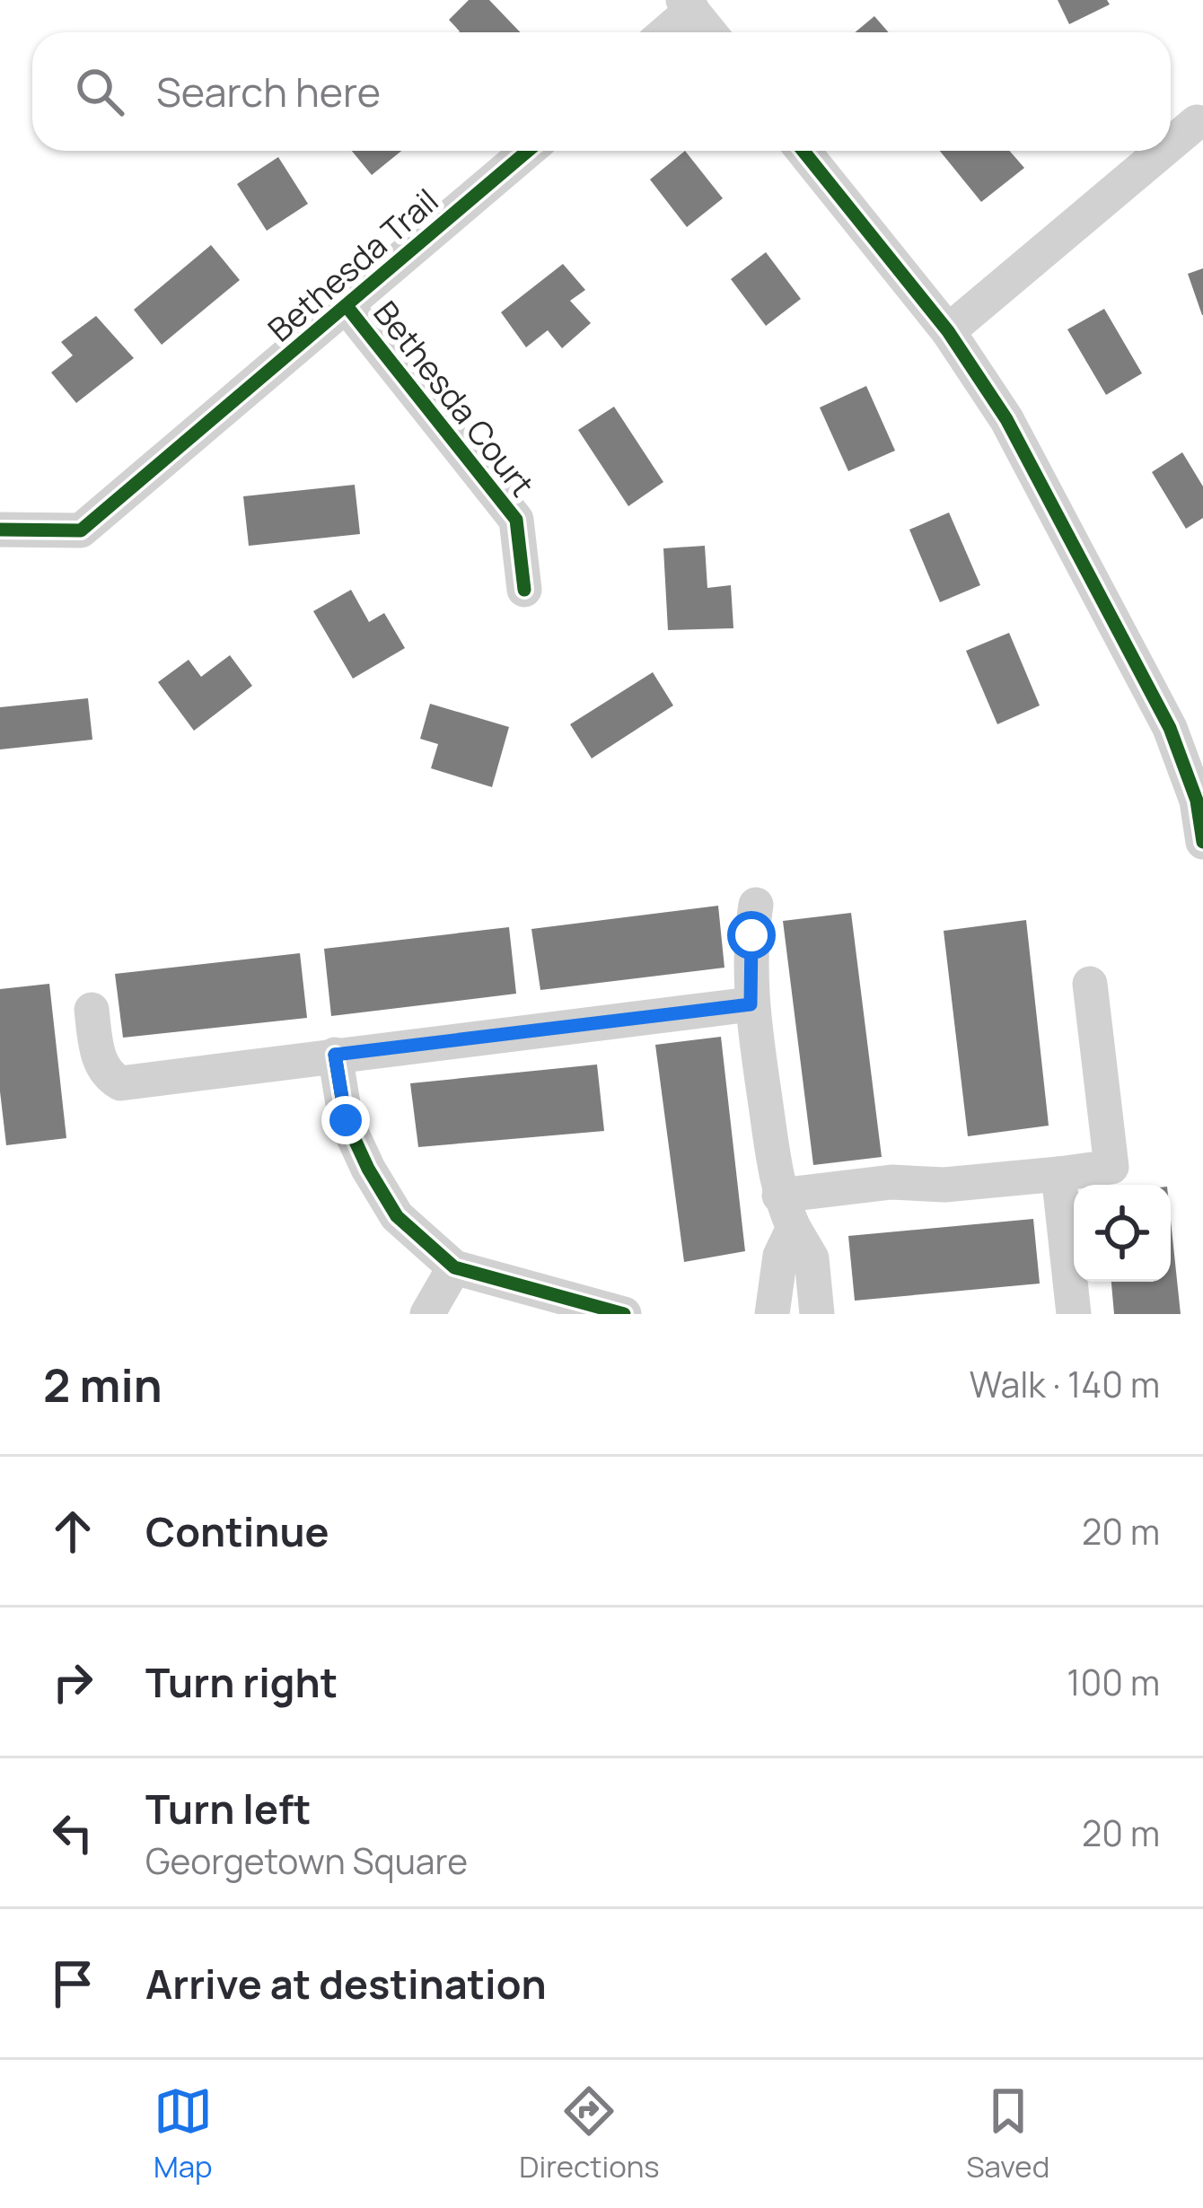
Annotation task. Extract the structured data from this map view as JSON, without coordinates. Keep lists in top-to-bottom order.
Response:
{
  "streets": {
    "street": ["Bethesda Trail", "Bethesda Court"]
  },
  "crossings": [
    ["Bethesda Trail", "Bethesda Court"]
  ],
  "page": {
    "search": "Search here",
    "heading": ["2 min", "Walk · 140 m"],
    "list": [
      ["Continue", "20 m"],
      ["Turn right", "100 m"],
      ["Turn left", "Georgetown Square", "20 m"],
      "Arrive at destination"
    ],
    "nav": ["Map", "Directions", "Saved"]
  }
}
